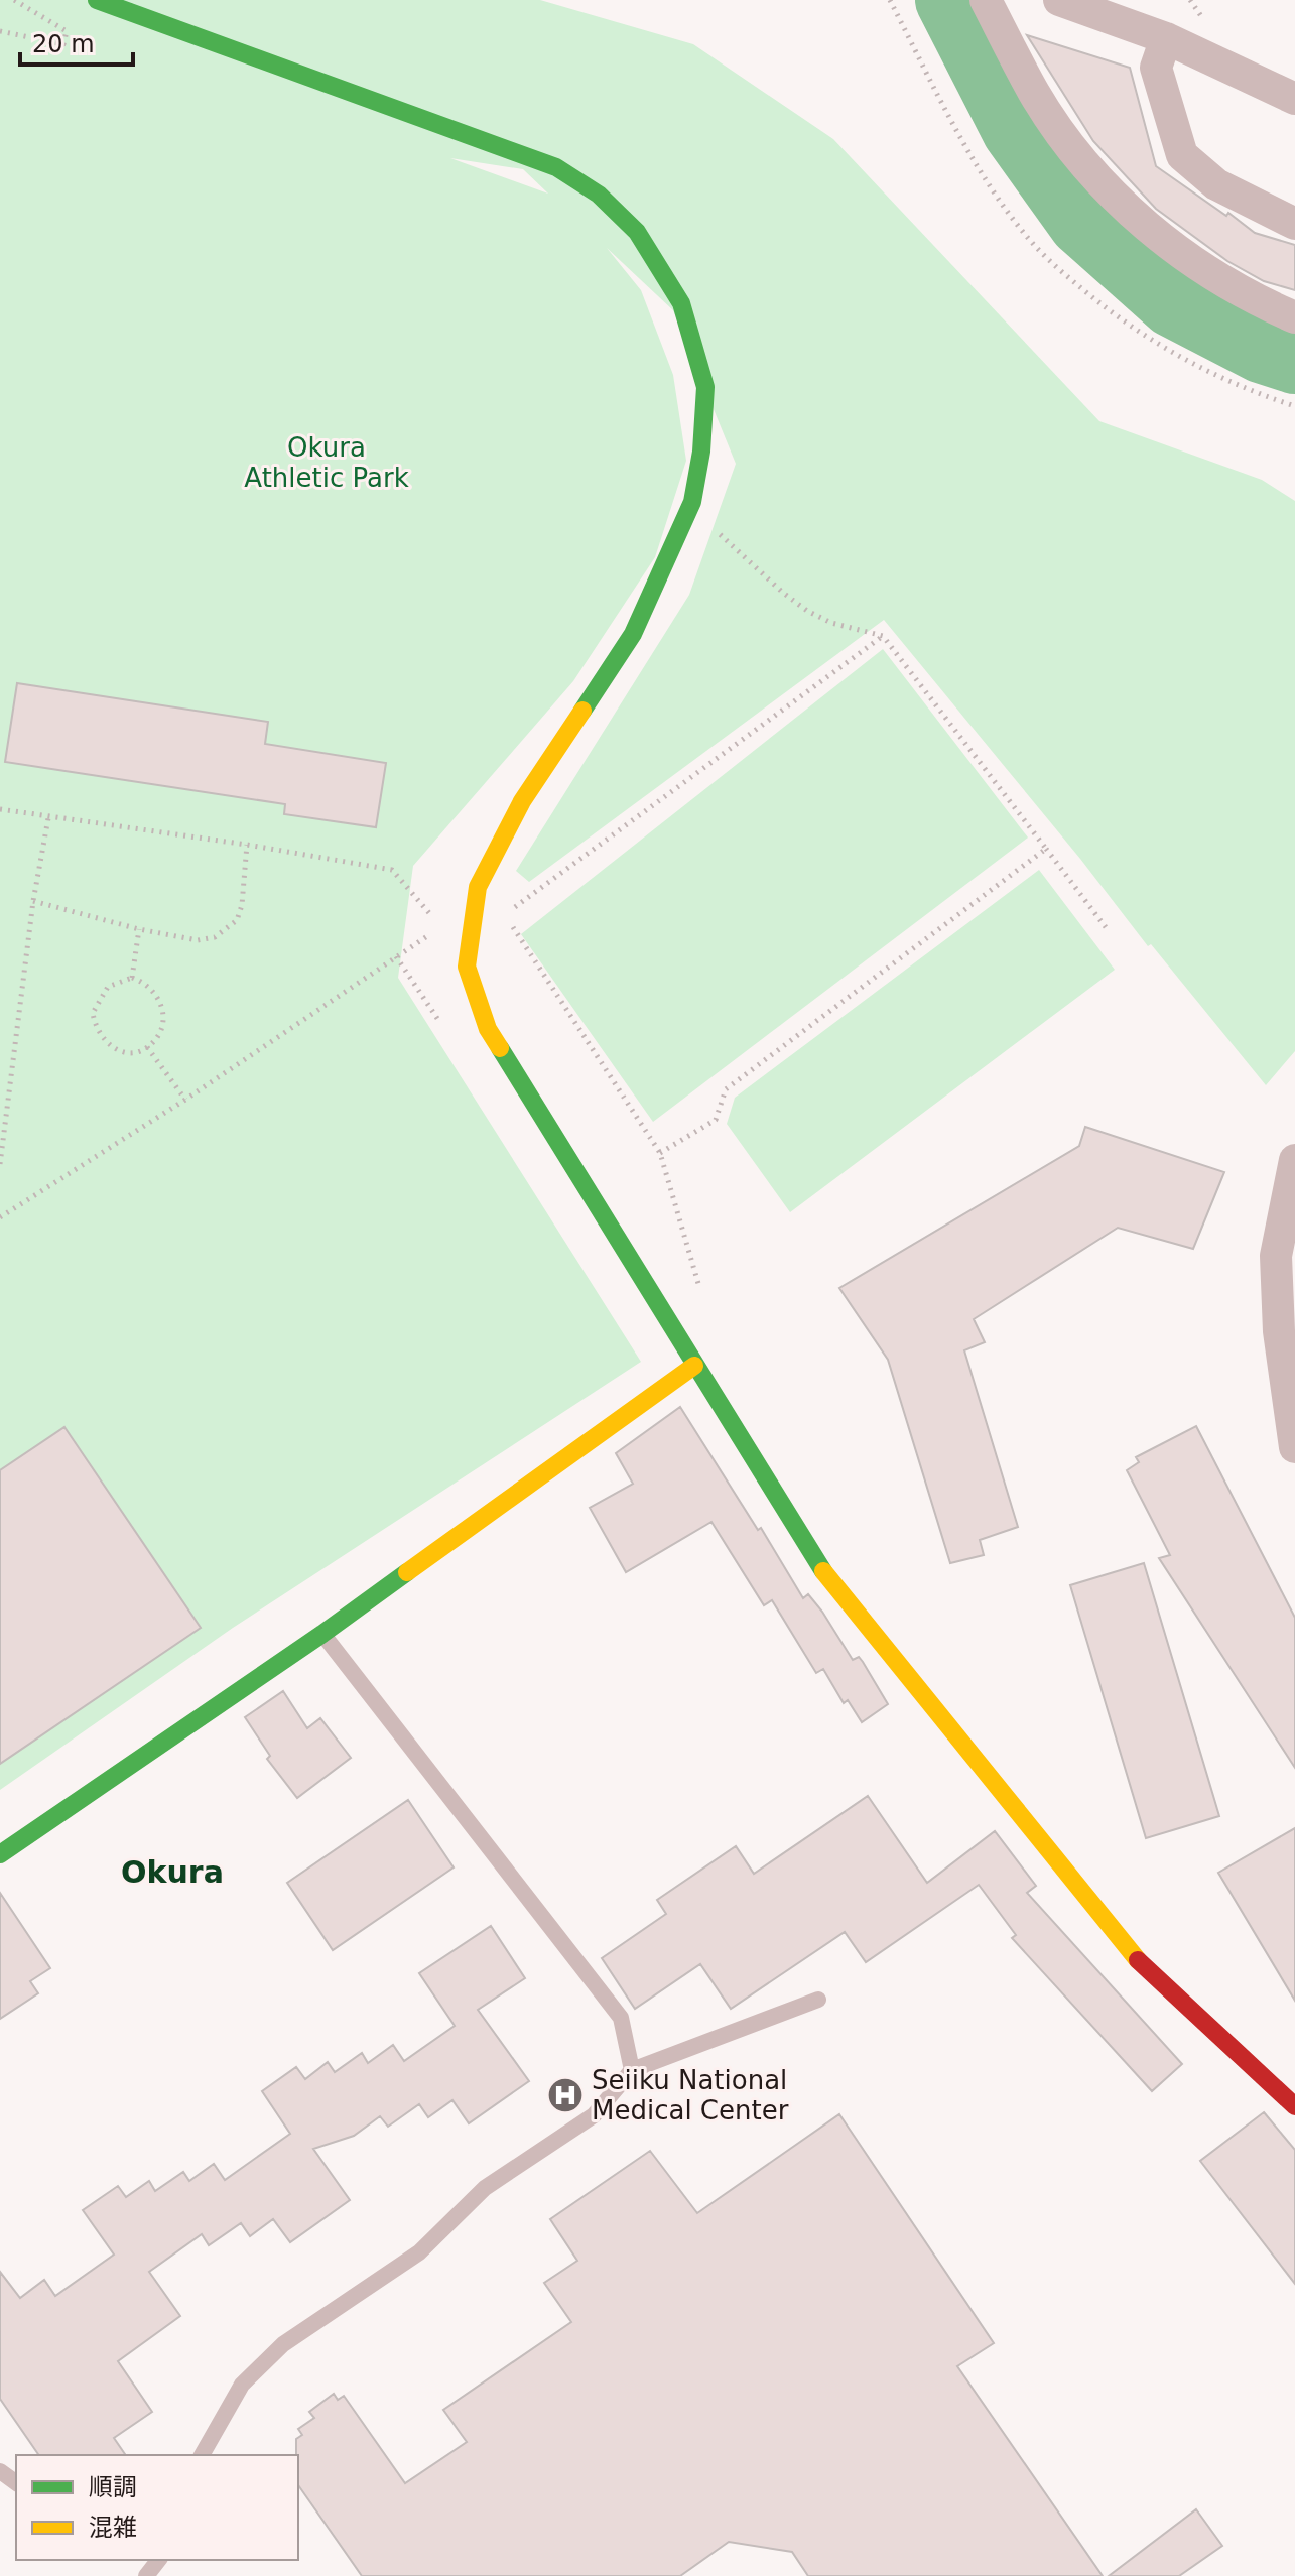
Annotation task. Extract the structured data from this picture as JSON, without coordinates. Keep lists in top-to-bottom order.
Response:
{
  "districts": ["Okura"],
  "parks": ["Okura Athletic Park"],
  "places": {
    "hospital": ["Seiiku National Medical Center"]
  },
  "legend": ["順調", "混雑"],
  "scale_bar": "20 m"
}
